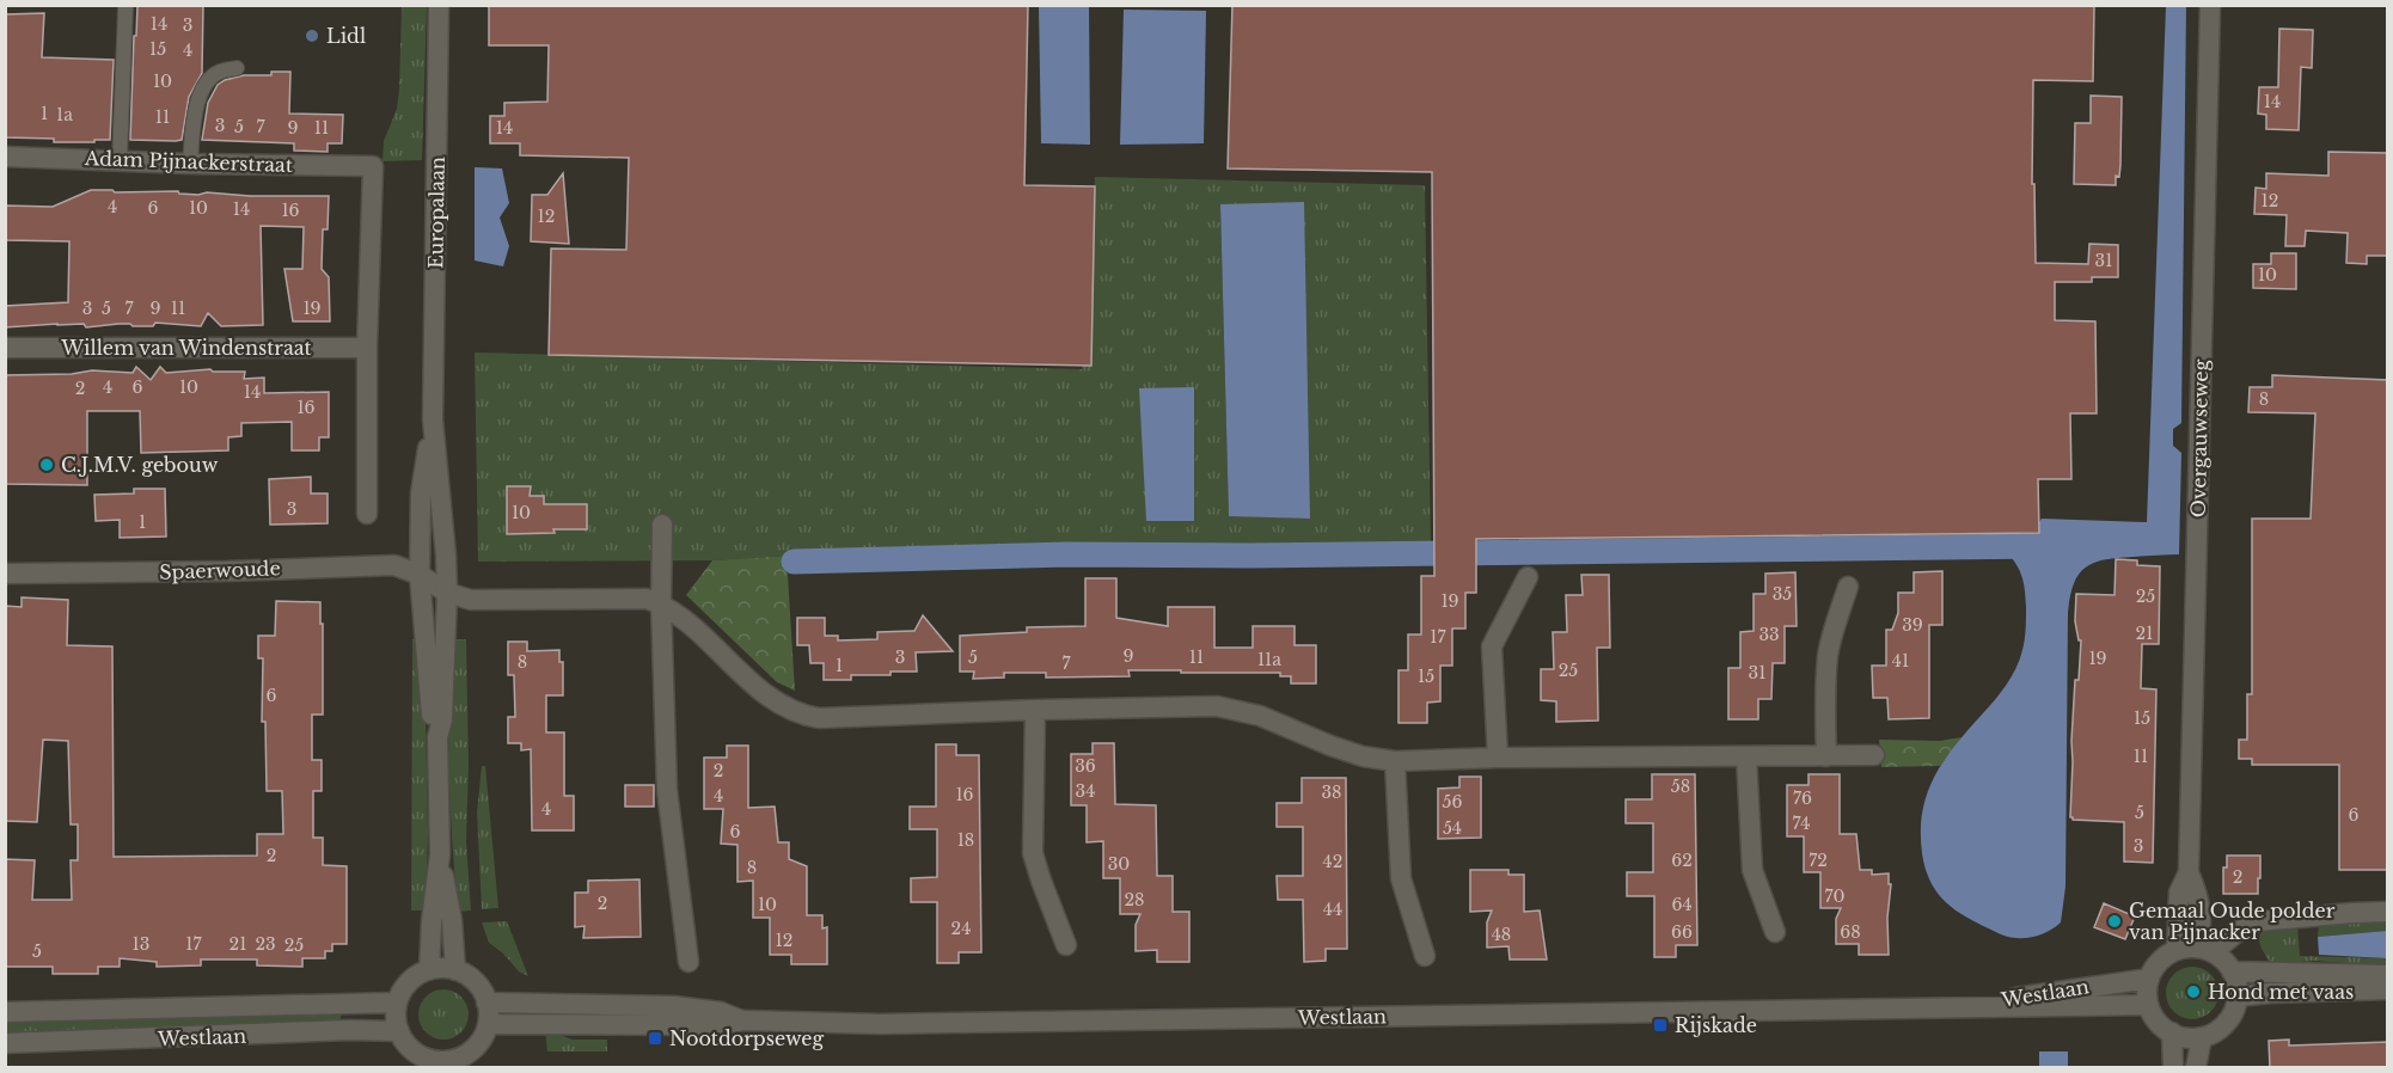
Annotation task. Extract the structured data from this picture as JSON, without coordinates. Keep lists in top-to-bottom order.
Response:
{
  "streets": {
    "street": [
      "Adam Pijnackerstraat",
      "Europalaan",
      "Willem van Windenstraat",
      "Overgauwseweg",
      "Spaerwoude",
      "Westlaan"
    ]
  },
  "crossings": [
    ["Adam Pijnackerstraat", "Willem van Windenstraat"],
    ["Europalaan", "Spaerwoude"],
    ["Europalaan", "Westlaan"],
    ["Overgauwseweg", "Westlaan"]
  ],
  "places": {
    "other": [
      "Lidl",
      "C.J.M.V. gebouw",
      "Gemaal Oude polder van Pijnacker",
      "Hond met vaas"
    ],
    "transit": ["Rijskade", "Nootdorpseweg"]
  },
  "house_numbers": [
    "14",
    "3",
    "15",
    "4",
    "10",
    "14",
    "1",
    "1a",
    "11",
    "3",
    "5",
    "7",
    "9",
    "11",
    "14",
    "12",
    "4",
    "6",
    "10",
    "14",
    "16",
    "12",
    "31",
    "10",
    "3",
    "5",
    "7",
    "9",
    "11",
    "19",
    "4",
    "6",
    "10",
    "2",
    "14",
    "8",
    "16",
    "3",
    "10",
    "1",
    "35",
    "25",
    "19",
    "39",
    "21",
    "33",
    "17",
    "9",
    "3",
    "5",
    "11",
    "19",
    "11a",
    "41",
    "8",
    "7",
    "1",
    "25",
    "31",
    "15",
    "6",
    "15",
    "11",
    "36",
    "2",
    "58",
    "34",
    "38",
    "16",
    "4",
    "76",
    "56",
    "4",
    "5",
    "6",
    "74",
    "54",
    "6",
    "18",
    "3",
    "2",
    "62",
    "72",
    "42",
    "30",
    "8",
    "2",
    "70",
    "28",
    "2",
    "10",
    "64",
    "44",
    "24",
    "66",
    "68",
    "48",
    "12",
    "13",
    "17",
    "21",
    "23",
    "25",
    "5"
  ]
}
